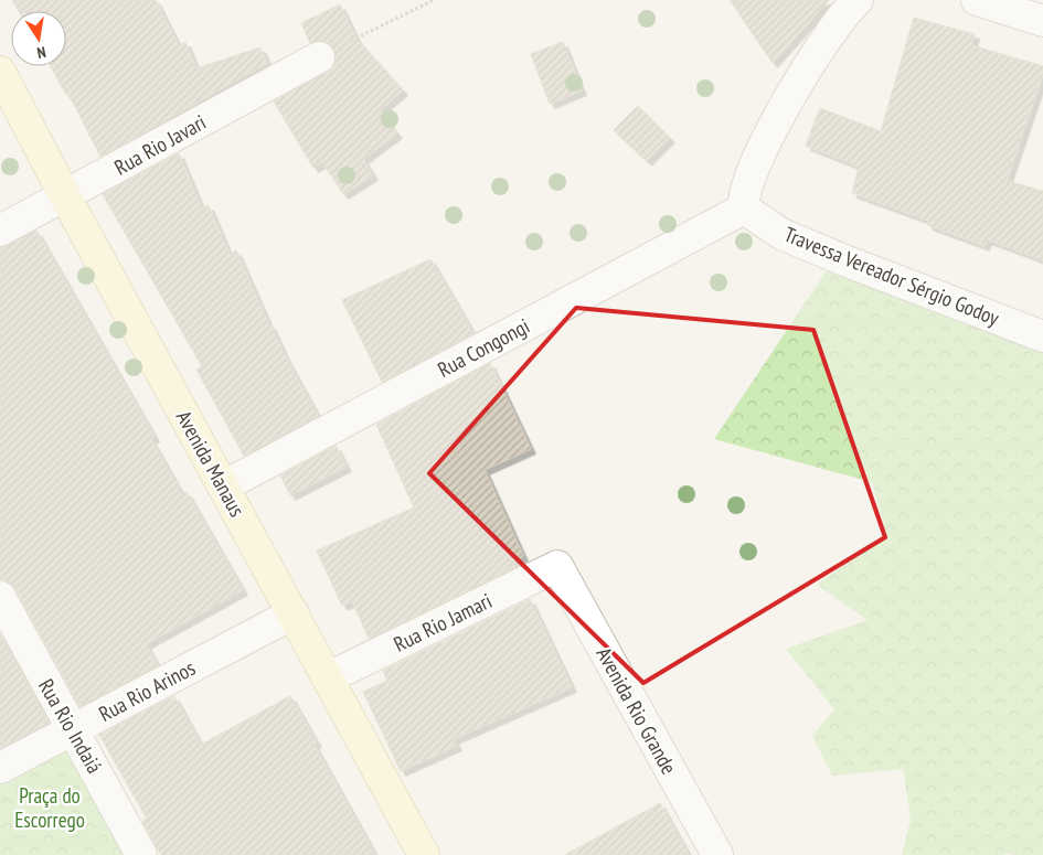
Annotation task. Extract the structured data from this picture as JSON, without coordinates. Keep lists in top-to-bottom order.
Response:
{
  "streets": {
    "main road": ["Avenida Manaus"],
    "street": [
      "Rua Rio Javari",
      "Travessa Vereador Sérgio Godoy",
      "Rua Congongi",
      "Rua Rio Jamari",
      "Rua Rio Arinos",
      "Avenida Rio Grande",
      "Rua Rio Indaiá"
    ]
  },
  "crossings": [
    ["Rua Rio Javari", "Avenida Manaus"],
    ["Travessa Vereador Sérgio Godoy", "Rua Congongi"],
    ["Rua Congongi", "Avenida Manaus"],
    ["Avenida Manaus", "Rua Rio Jamari"],
    ["Avenida Manaus", "Rua Rio Arinos"],
    ["Rua Rio Jamari", "Avenida Rio Grande"],
    ["Rua Rio Arinos", "Rua Rio Indaiá"]
  ],
  "parks": ["Praça do Escorrego"],
  "north": "bottom"
}
